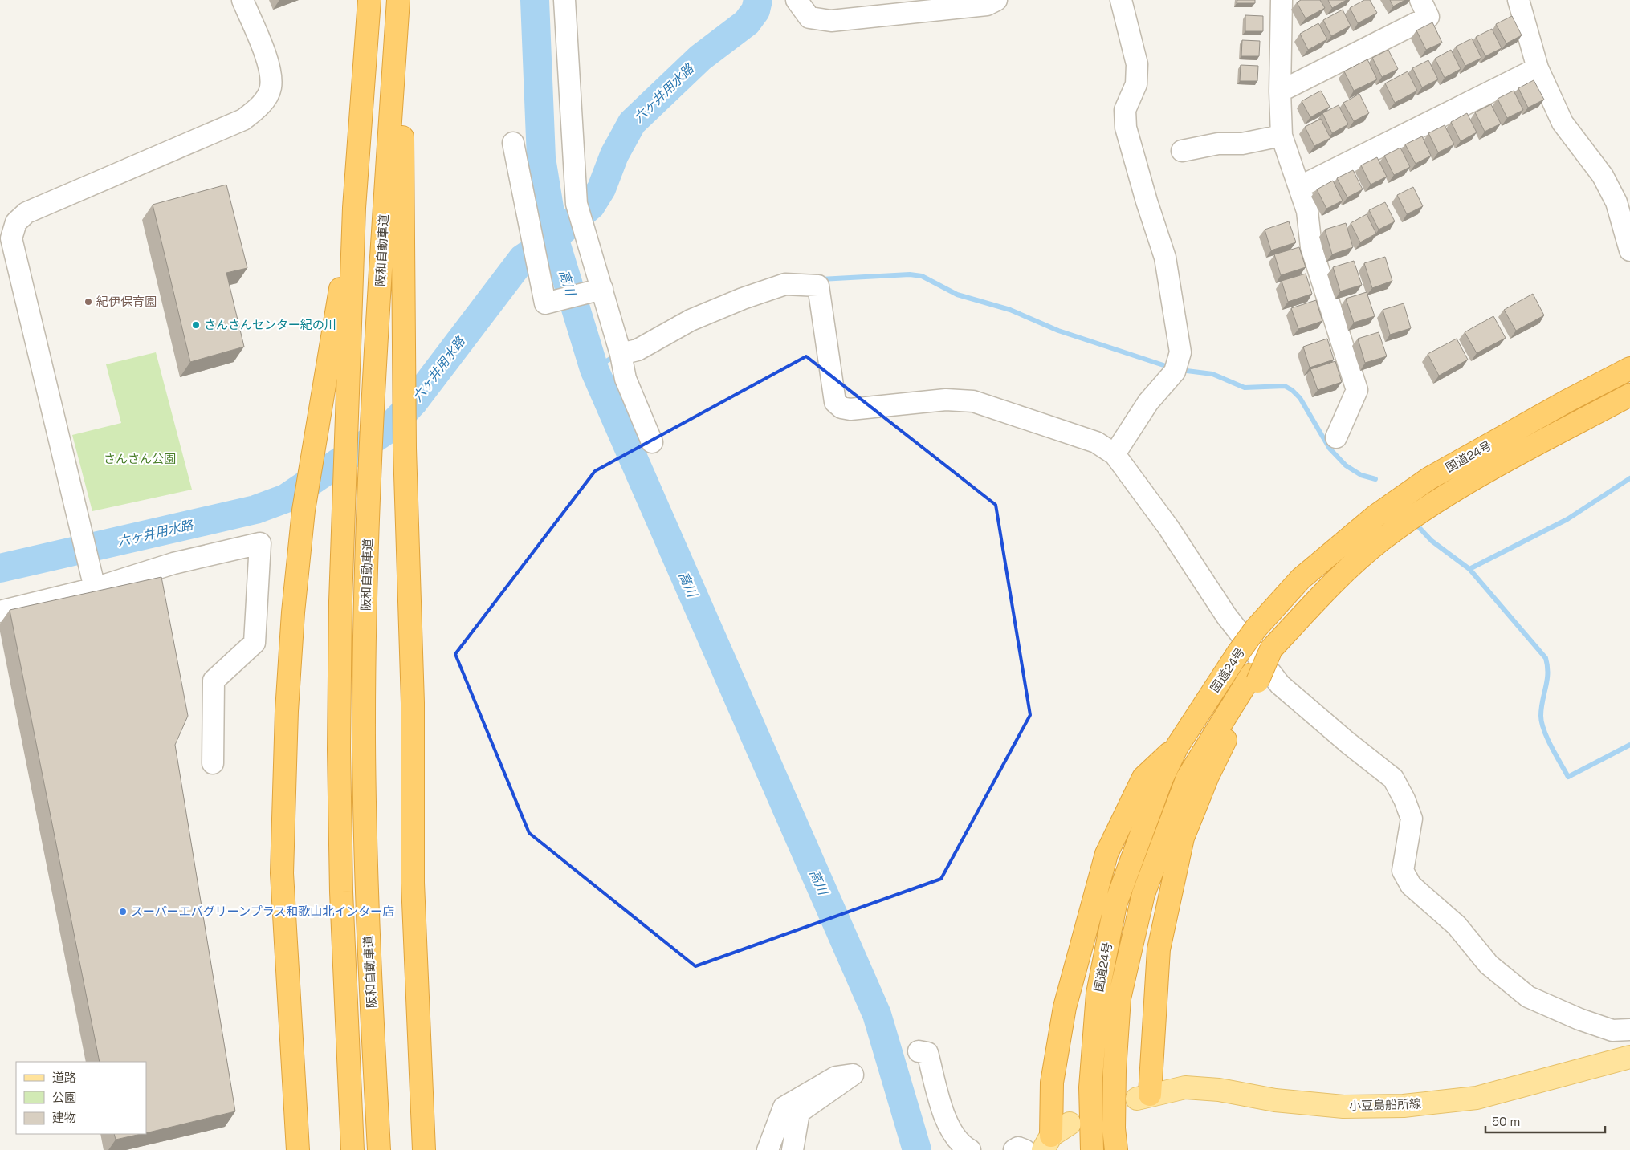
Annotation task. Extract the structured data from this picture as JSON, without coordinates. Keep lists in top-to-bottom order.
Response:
{
  "streets": {
    "highway": ["阪和自動車道", "国道24号"],
    "main road": ["小豆島船所線"]
  },
  "water": ["六ヶ井用水路", "高川"],
  "parks": ["さんさん公園"],
  "places": ["紀伊保育園", "さんさんセンター紀の川", "スーパーエバグリーンプラス和歌山北インター店"],
  "legend": ["道路", "公園", "建物"],
  "scale_bar": "50 m"
}
